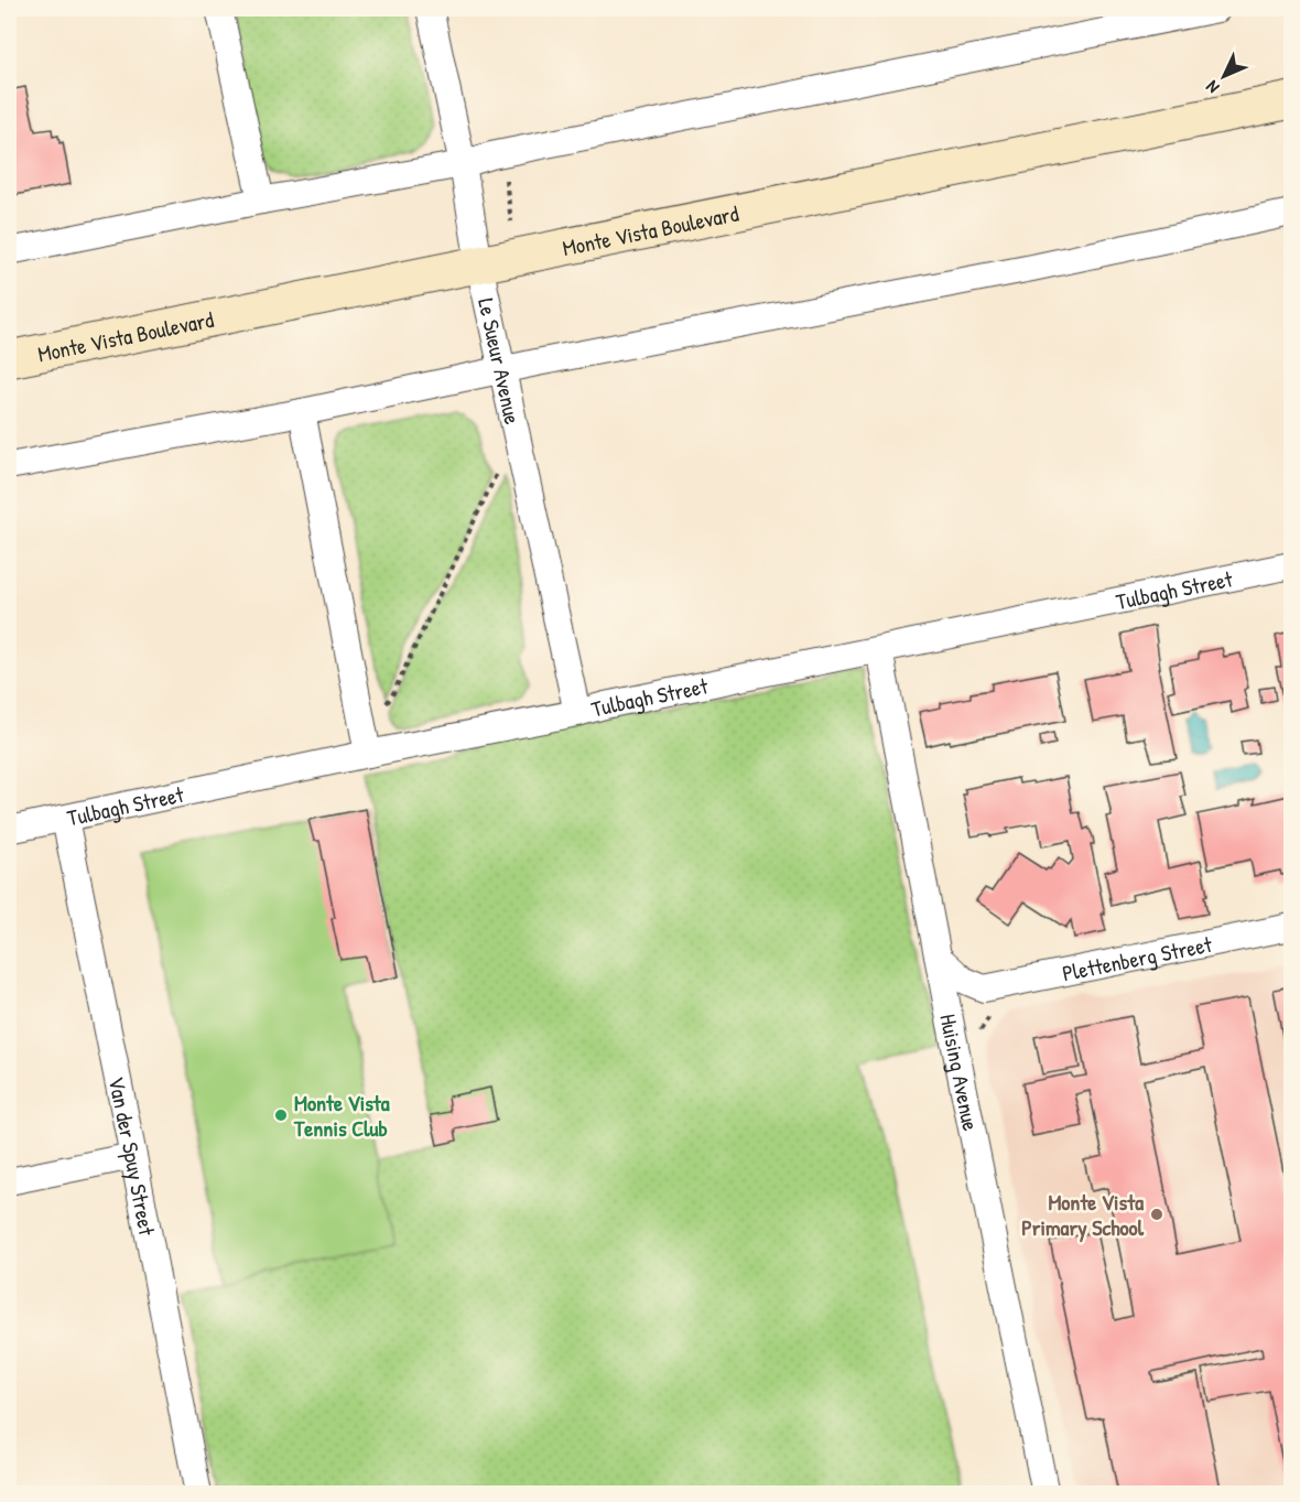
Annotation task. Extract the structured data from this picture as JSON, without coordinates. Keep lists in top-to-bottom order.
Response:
{
  "streets": {
    "main road": ["Monte Vista Boulevard"],
    "street": [
      "Le Sueur Avenue",
      "Tulbagh Street",
      "Plettenberg Street",
      "Huising Avenue",
      "Van der Spuy Street"
    ]
  },
  "crossings": [
    ["Monte Vista Boulevard", "Le Sueur Avenue"],
    ["Le Sueur Avenue", "Tulbagh Street"],
    ["Tulbagh Street", "Huising Avenue"],
    ["Tulbagh Street", "Van der Spuy Street"]
  ],
  "places": ["Monte Vista Tennis Club", "Monte Vista Primary School"],
  "north": "bottom left"
}
